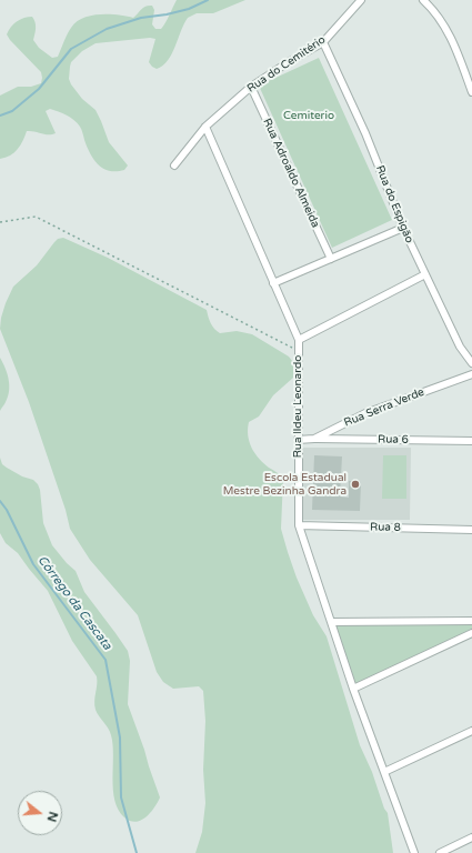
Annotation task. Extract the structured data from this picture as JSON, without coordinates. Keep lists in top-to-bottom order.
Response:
{
  "streets": {
    "street": [
      "Rua do Cemitério",
      "Rua Adroaldo Almeida",
      "Rua do Espigão",
      "Rua Ildeu Leonardo",
      "Rua Serra Verde",
      "Rua 6",
      "Rua 8"
    ]
  },
  "crossings": [
    ["Rua do Cemitério", "Rua Adroaldo Almeida"],
    ["Rua do Cemitério", "Rua do Espigão"],
    ["Rua Ildeu Leonardo", "Rua Serra Verde"],
    ["Rua Ildeu Leonardo", "Rua 8"],
    ["Rua Serra Verde", "Rua 6"]
  ],
  "water": ["Córrego da Cascata"],
  "parks": ["Cemiterio"],
  "places": ["Escola Estadual Mestre Bezinha Gandra"],
  "north": "right"
}
